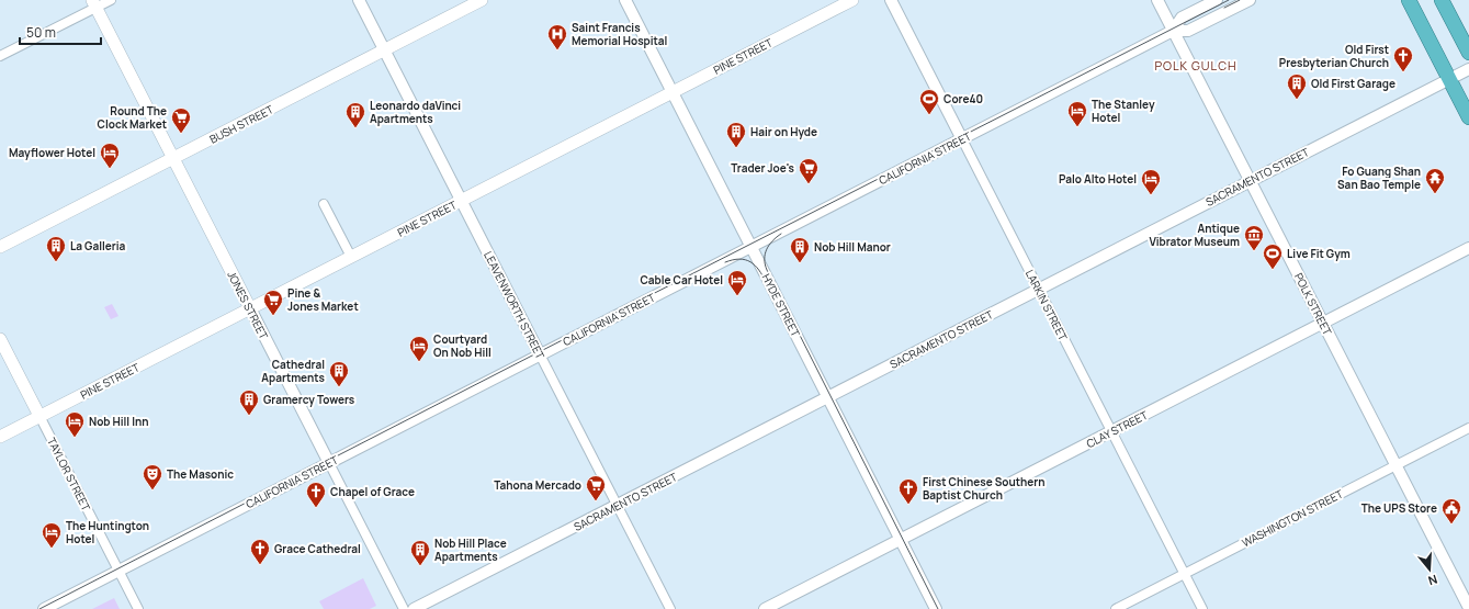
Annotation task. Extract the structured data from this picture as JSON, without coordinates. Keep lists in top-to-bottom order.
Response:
{
  "streets": {
    "main road": [
      "PINE STREET",
      "BUSH STREET",
      "JONES STREET",
      "TAYLOR STREET"
    ],
    "street": [
      "CALIFORNIA STREET",
      "SACRAMENTO STREET",
      "POLK STREET",
      "LEAVENWORTH STREET",
      "HYDE STREET",
      "LARKIN STREET",
      "CLAY STREET",
      "WASHINGTON STREET"
    ]
  },
  "crossings": [
    ["PINE STREET", "JONES STREET"],
    ["PINE STREET", "LEAVENWORTH STREET"],
    ["PINE STREET", "HYDE STREET"],
    ["PINE STREET", "TAYLOR STREET"],
    ["BUSH STREET", "JONES STREET"],
    ["BUSH STREET", "LEAVENWORTH STREET"],
    ["CALIFORNIA STREET", "POLK STREET"],
    ["CALIFORNIA STREET", "JONES STREET"],
    ["CALIFORNIA STREET", "LEAVENWORTH STREET"],
    ["CALIFORNIA STREET", "HYDE STREET"],
    ["CALIFORNIA STREET", "LARKIN STREET"],
    ["CALIFORNIA STREET", "TAYLOR STREET"],
    ["SACRAMENTO STREET", "POLK STREET"],
    ["SACRAMENTO STREET", "LEAVENWORTH STREET"],
    ["SACRAMENTO STREET", "HYDE STREET"],
    ["SACRAMENTO STREET", "LARKIN STREET"],
    ["POLK STREET", "CLAY STREET"],
    ["POLK STREET", "WASHINGTON STREET"],
    ["HYDE STREET", "CLAY STREET"],
    ["LARKIN STREET", "CLAY STREET"],
    ["LARKIN STREET", "WASHINGTON STREET"]
  ],
  "districts": ["POLK GULCH"],
  "places": {
    "hospital": ["Saint Francis Memorial Hospital"],
    "church": [
      "Old First Presbyterian Church",
      "First Chinese Southern Baptist Church",
      "Chapel of Grace",
      "Grace Cathedral"
    ],
    "building": [
      "Old First Garage",
      "Leonardo daVinci Apartments",
      "Hair on Hyde",
      "La Galleria",
      "Nob Hill Manor",
      "Cathedral Apartments",
      "Gramercy Towers",
      "Nob Hill Place Apartments"
    ],
    "sports": ["Core40", "Live Fit Gym"],
    "hotel": [
      "The Stanley Hotel",
      "Mayflower Hotel",
      "Palo Alto Hotel",
      "Cable Car Hotel",
      "Courtyard On Nob Hill",
      "Nob Hill Inn",
      "The Huntington Hotel"
    ],
    "supermarket": [
      "Round The Clock Market",
      "Trader Joe's",
      "Pine & Jones Market",
      "Tahona Mercado"
    ],
    "temple": ["Fo Guang Shan San Bao Temple"],
    "museum": ["Antique Vibrator Museum"],
    "theatre": ["The Masonic"],
    "public building": ["The UPS Store"]
  },
  "scale_bar": "50 m",
  "north": "bottom"
}
